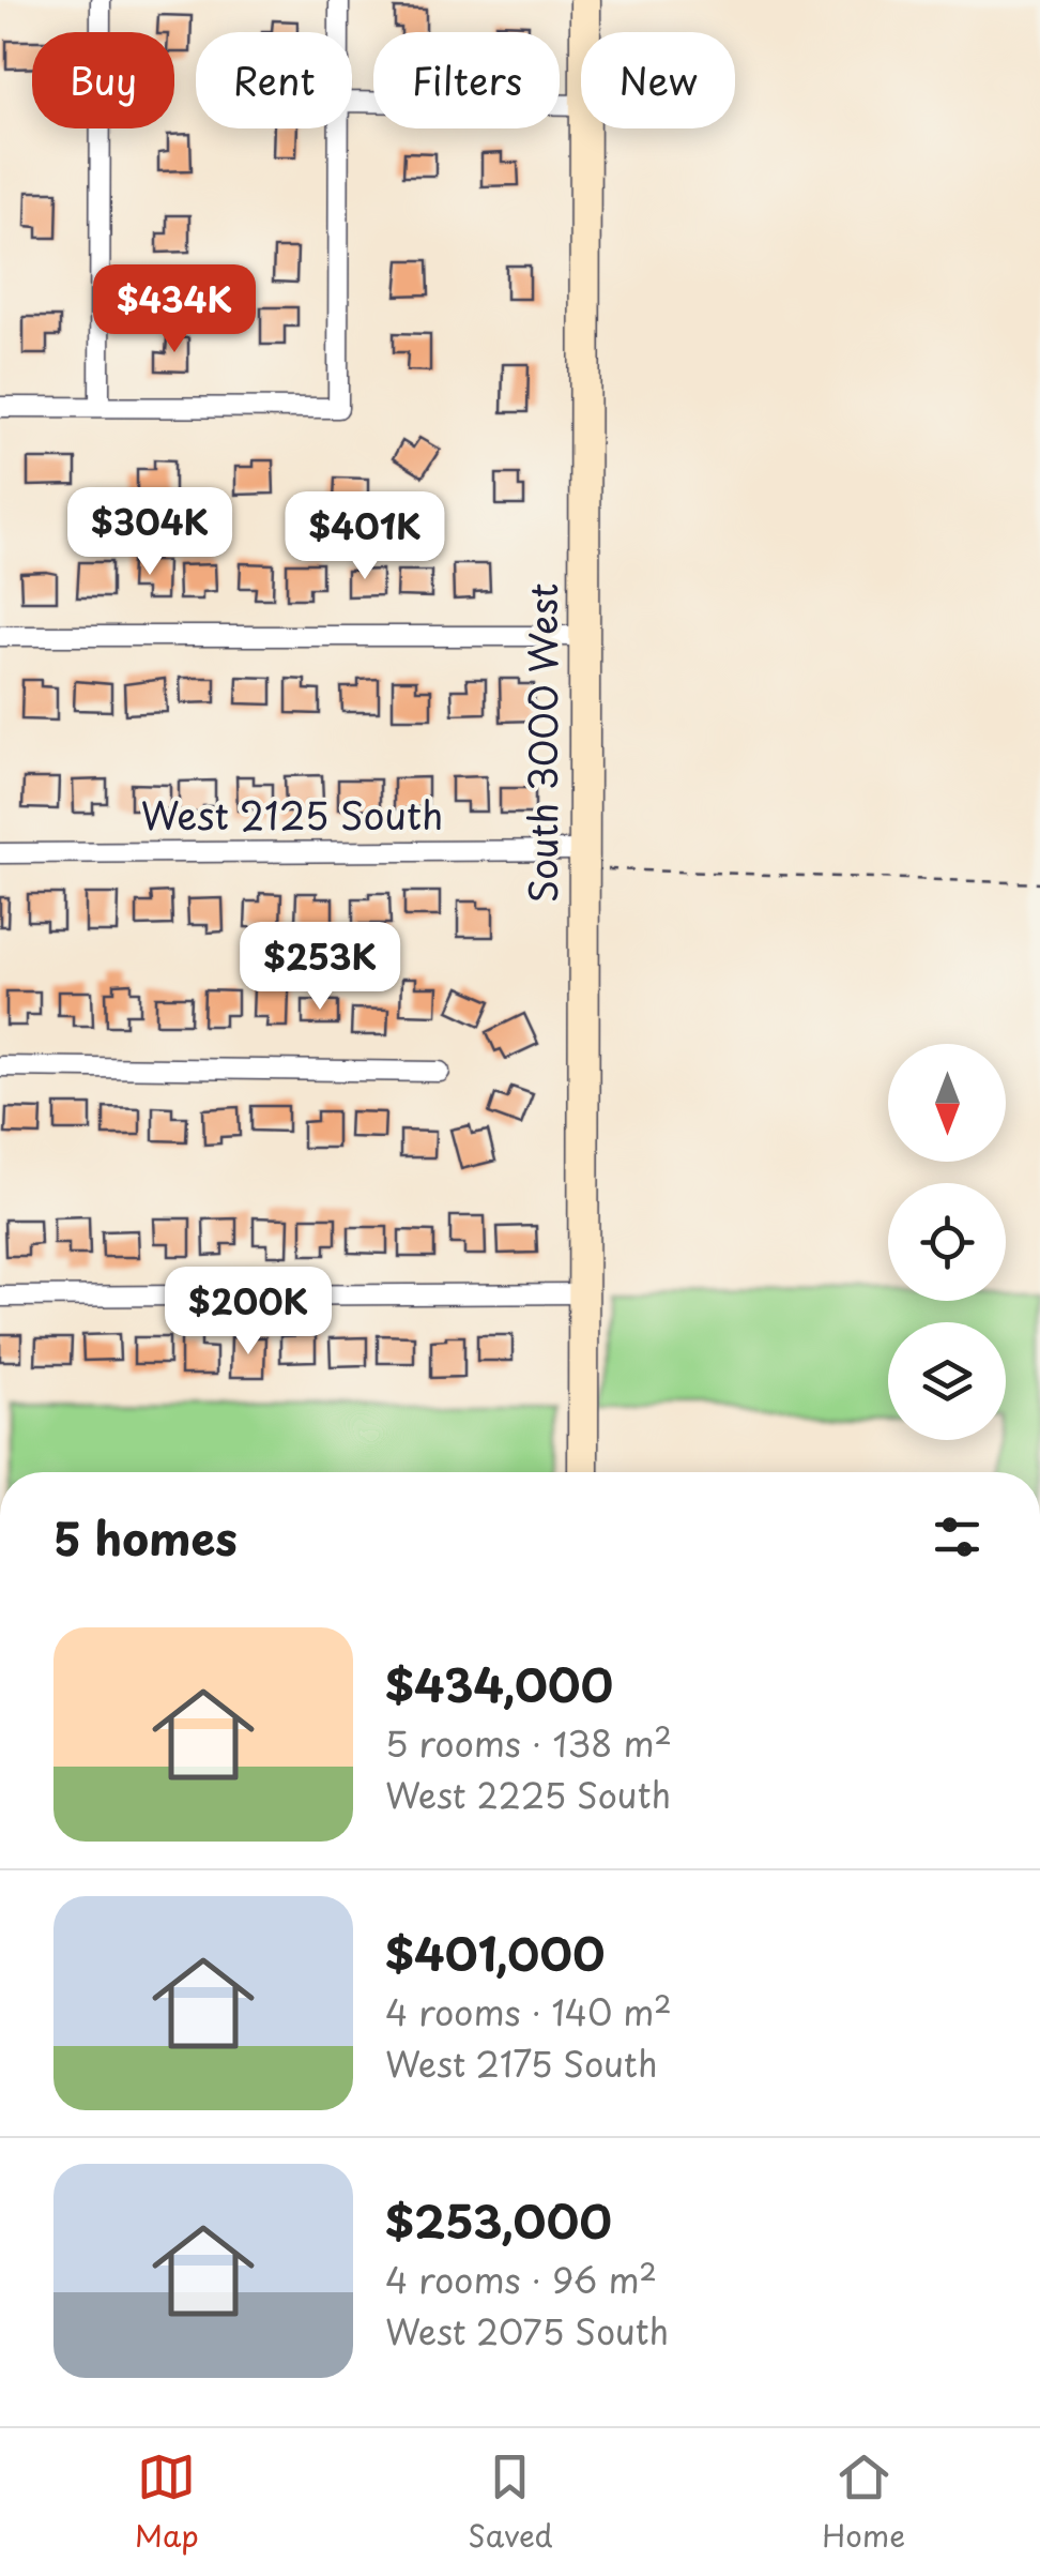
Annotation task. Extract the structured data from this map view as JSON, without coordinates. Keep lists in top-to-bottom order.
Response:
{
  "streets": {
    "street": ["South 3000 West", "West 2125 South"]
  },
  "crossings": [
    ["South 3000 West", "West 2125 South"]
  ],
  "north": "bottom",
  "page": {
    "chip": [
      "Buy",
      "Rent",
      "Filters",
      "New"
    ],
    "price": [
      "$434K",
      "$304K",
      "$401K",
      "$253K",
      "$200K"
    ],
    "heading": "5 homes",
    "list": [
      {
        "name": "$434,000",
        "note": "5 rooms · 138 m² · West 2225 South"
      },
      {
        "name": "$401,000",
        "note": "4 rooms · 140 m² · West 2175 South"
      },
      {
        "name": "$253,000",
        "note": "4 rooms · 96 m² · West 2075 South"
      }
    ],
    "tabs": ["Map", "Saved", "Home"]
  }
}
